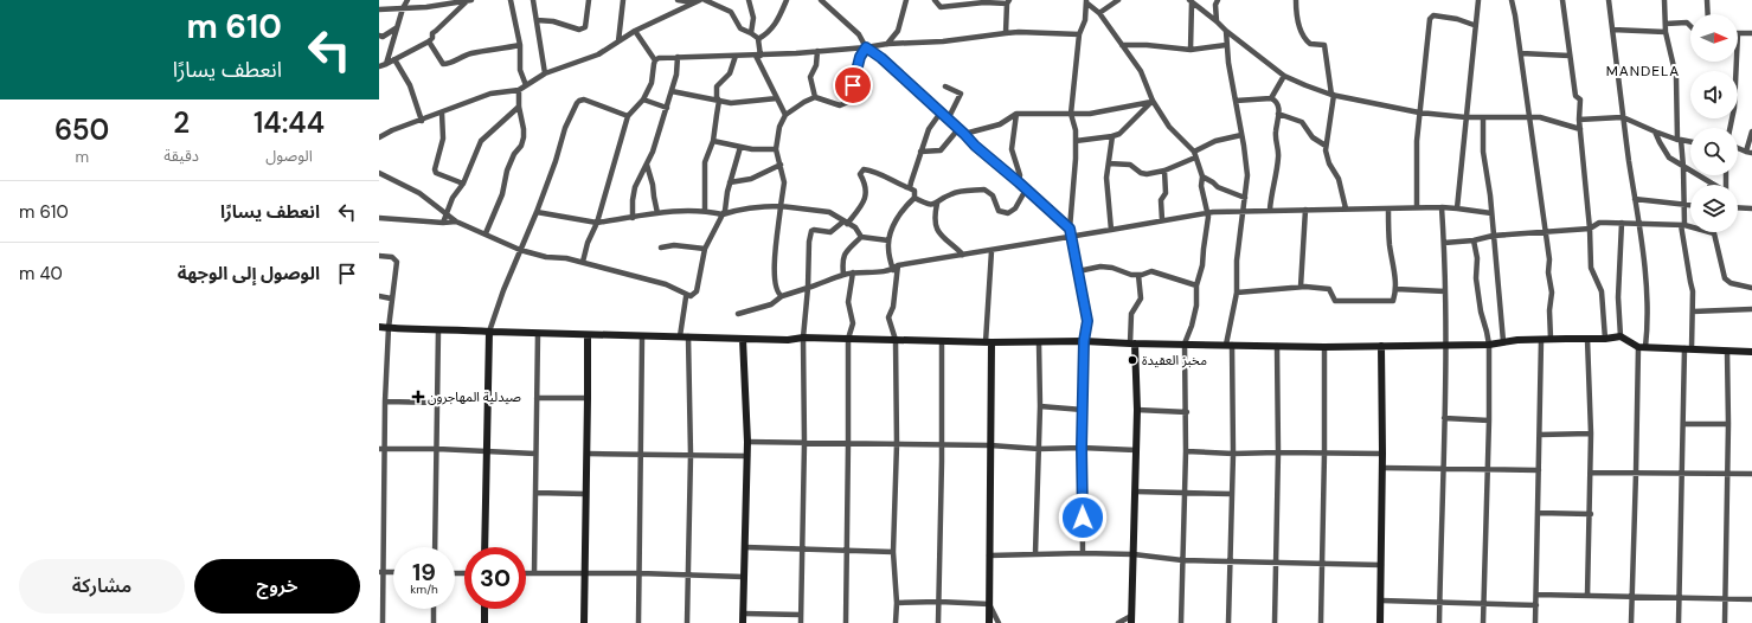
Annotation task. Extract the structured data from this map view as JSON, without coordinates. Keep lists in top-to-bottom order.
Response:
{
  "districts": ["MANDELA"],
  "places": {
    "other": ["مخبز العقيدة"],
    "health": ["صيدلية المهاجرون"]
  },
  "north": "right",
  "page": {
    "turn": ["610 m", "انعطف يسارًا"],
    "eta": [
      "14:44",
      "الوصول",
      "2",
      "دقيقة",
      "650",
      "m"
    ],
    "list": [
      {
        "name": "انعطف يسارًا",
        "value": "610 m"
      },
      {
        "name": "الوصول إلى الوجهة",
        "value": "40 m"
      }
    ],
    "speed": "19 km/h",
    "limit": "30",
    "buttons": ["خروج", "مشاركة"]
  }
}
